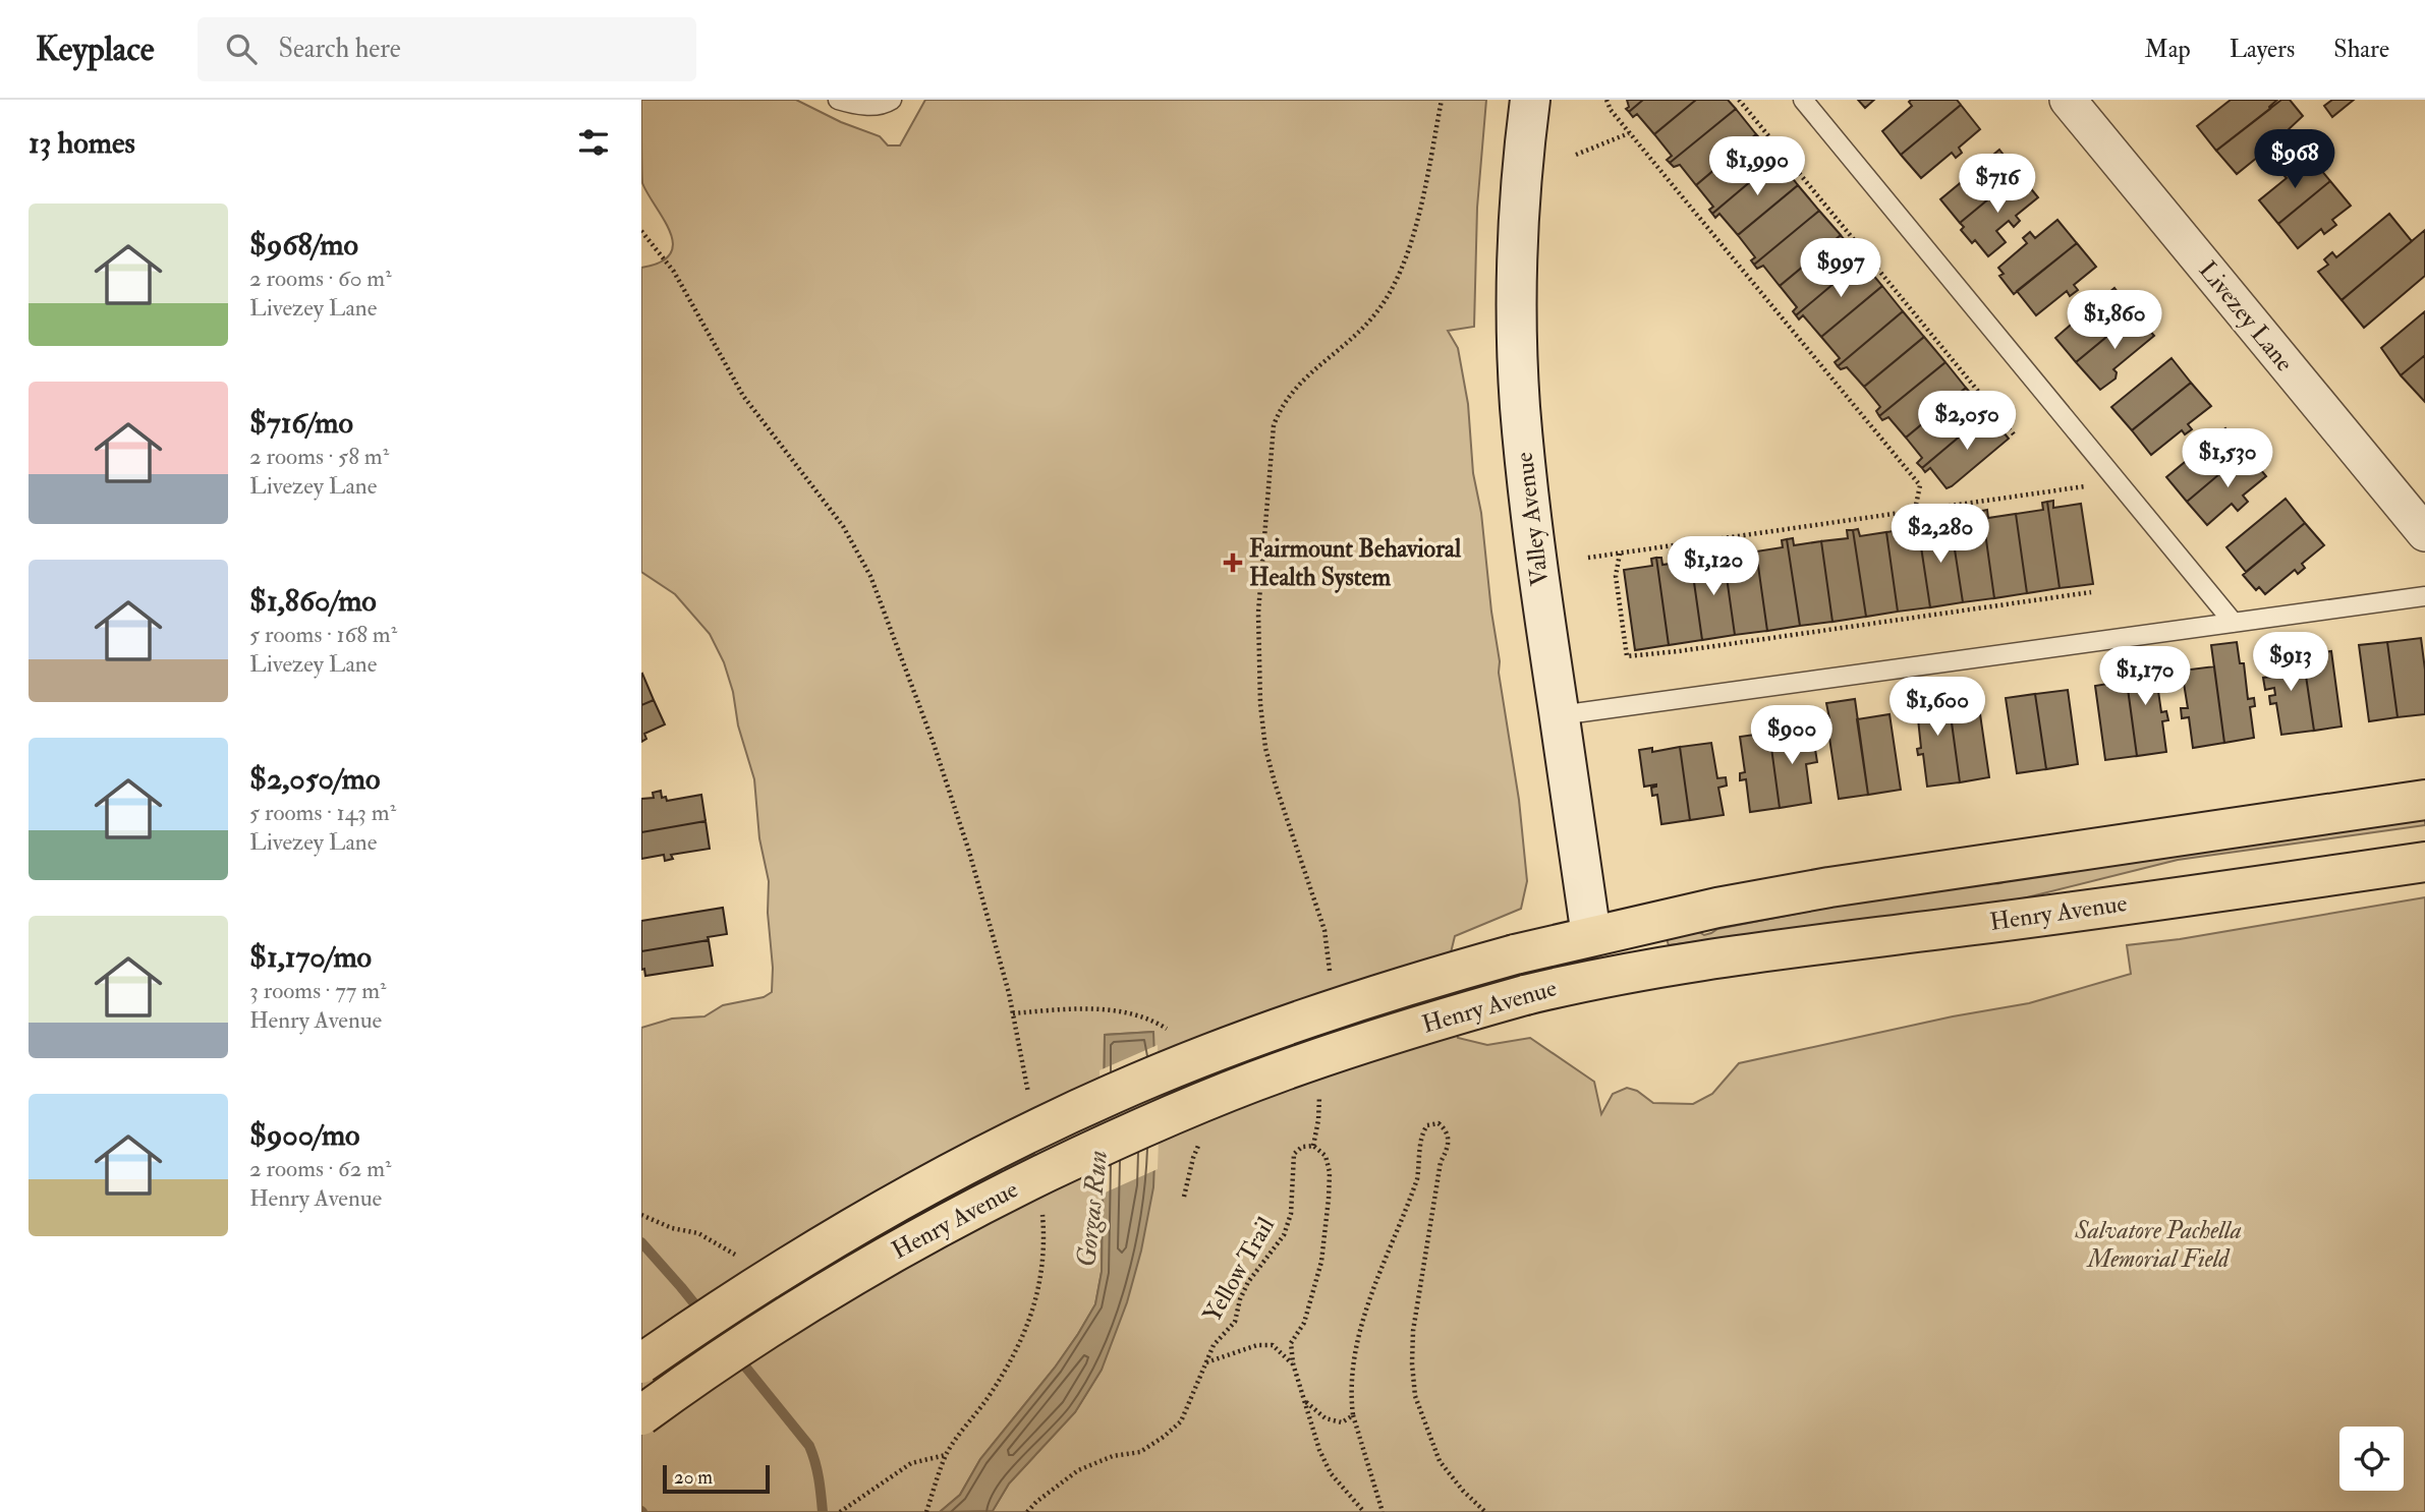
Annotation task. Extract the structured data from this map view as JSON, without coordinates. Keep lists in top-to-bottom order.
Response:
{
  "streets": {
    "main road": ["Henry Avenue"],
    "street": ["Livezey Lane", "Valley Avenue"],
    "path": ["Yellow Trail"]
  },
  "crossings": [
    ["Valley Avenue", "Henry Avenue"]
  ],
  "water": ["Gorgas Run"],
  "parks": ["Salvatore Pachella Memorial Field"],
  "places": {
    "health": ["Fairmount Behavioral Health System"]
  },
  "scale_bar": "20 m",
  "page": {
    "header": "Keyplace",
    "search": "Search here",
    "nav": ["Map", "Layers", "Share"],
    "heading": "13 homes",
    "price": [
      "$968",
      "$1,990",
      "$716",
      "$997",
      "$1,860",
      "$2,050",
      "$1,530",
      "$2,280",
      "$1,120",
      "$913",
      "$1,170",
      "$1,600",
      "$900"
    ],
    "list": [
      {
        "name": "$968/mo",
        "note": "2 rooms · 60 m² · Livezey Lane"
      },
      {
        "name": "$716/mo",
        "note": "2 rooms · 58 m² · Livezey Lane"
      },
      {
        "name": "$1,860/mo",
        "note": "5 rooms · 168 m² · Livezey Lane"
      },
      {
        "name": "$2,050/mo",
        "note": "5 rooms · 143 m² · Livezey Lane"
      },
      {
        "name": "$1,170/mo",
        "note": "3 rooms · 77 m² · Henry Avenue"
      },
      {
        "name": "$900/mo",
        "note": "2 rooms · 62 m² · Henry Avenue"
      }
    ],
    "scale": "20 m"
  }
}
